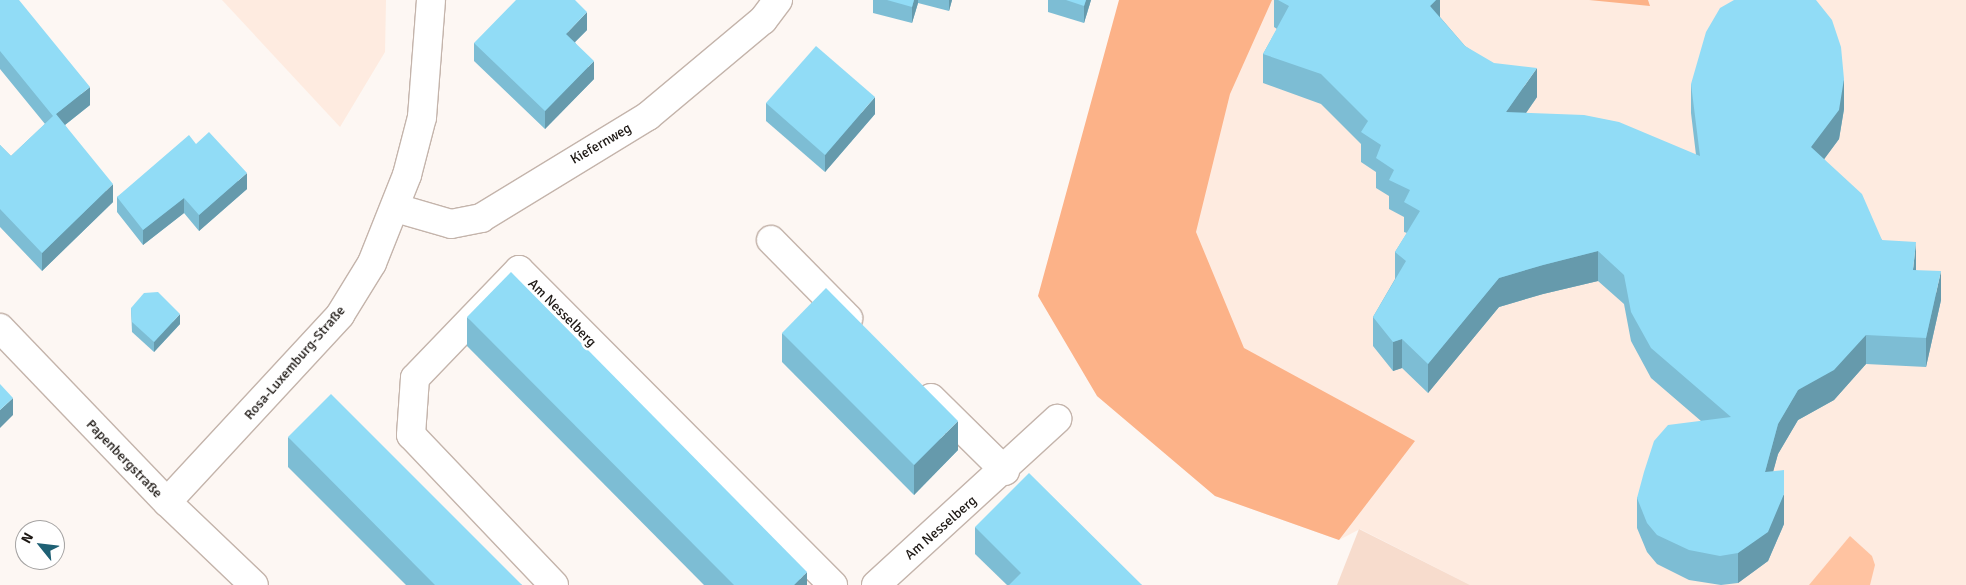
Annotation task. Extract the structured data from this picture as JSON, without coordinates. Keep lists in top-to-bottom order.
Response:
{
  "streets": {
    "street": [
      "Kiefernweg",
      "Am Nesselberg",
      "Rosa-Luxemburg-Straße",
      "Papenbergstraße"
    ]
  },
  "crossings": [
    ["Kiefernweg", "Rosa-Luxemburg-Straße"],
    ["Rosa-Luxemburg-Straße", "Papenbergstraße"]
  ],
  "north": "top left"
}
